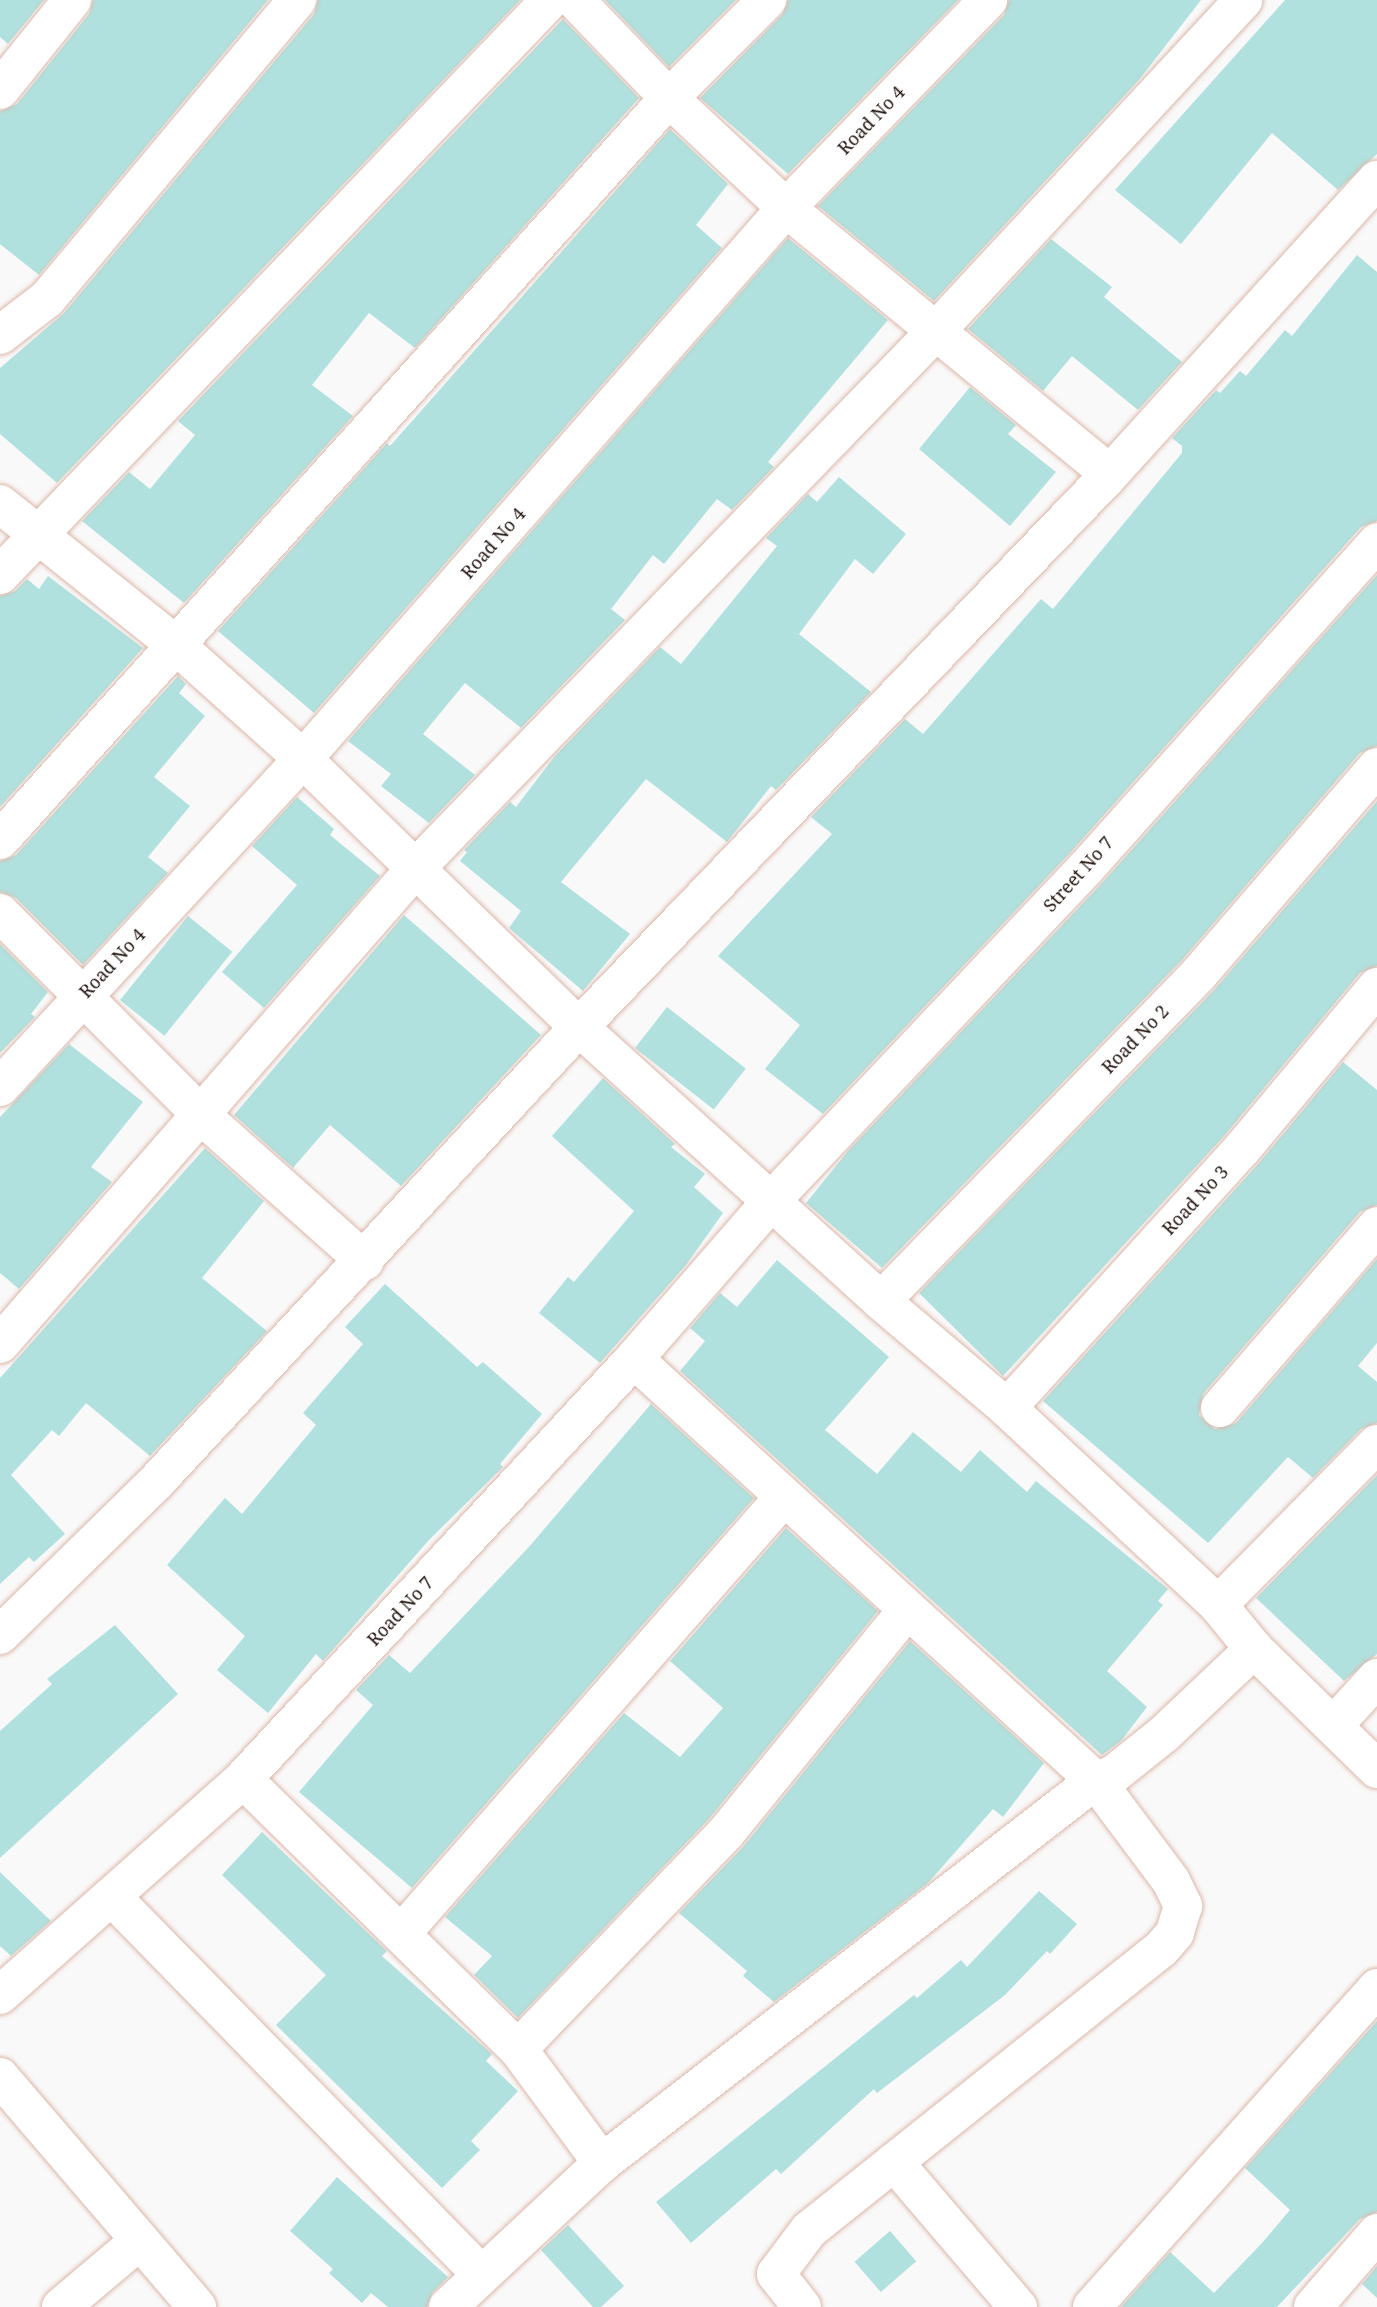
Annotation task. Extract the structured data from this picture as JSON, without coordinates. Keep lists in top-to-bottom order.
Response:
{
  "streets": {
    "street": [
      "Road No 4",
      "Street No 7",
      "Road No 2",
      "Road No 3",
      "Road No 7"
    ]
  },
  "crossings": [
    ["Street No 7", "Road No 7"]
  ]
}
